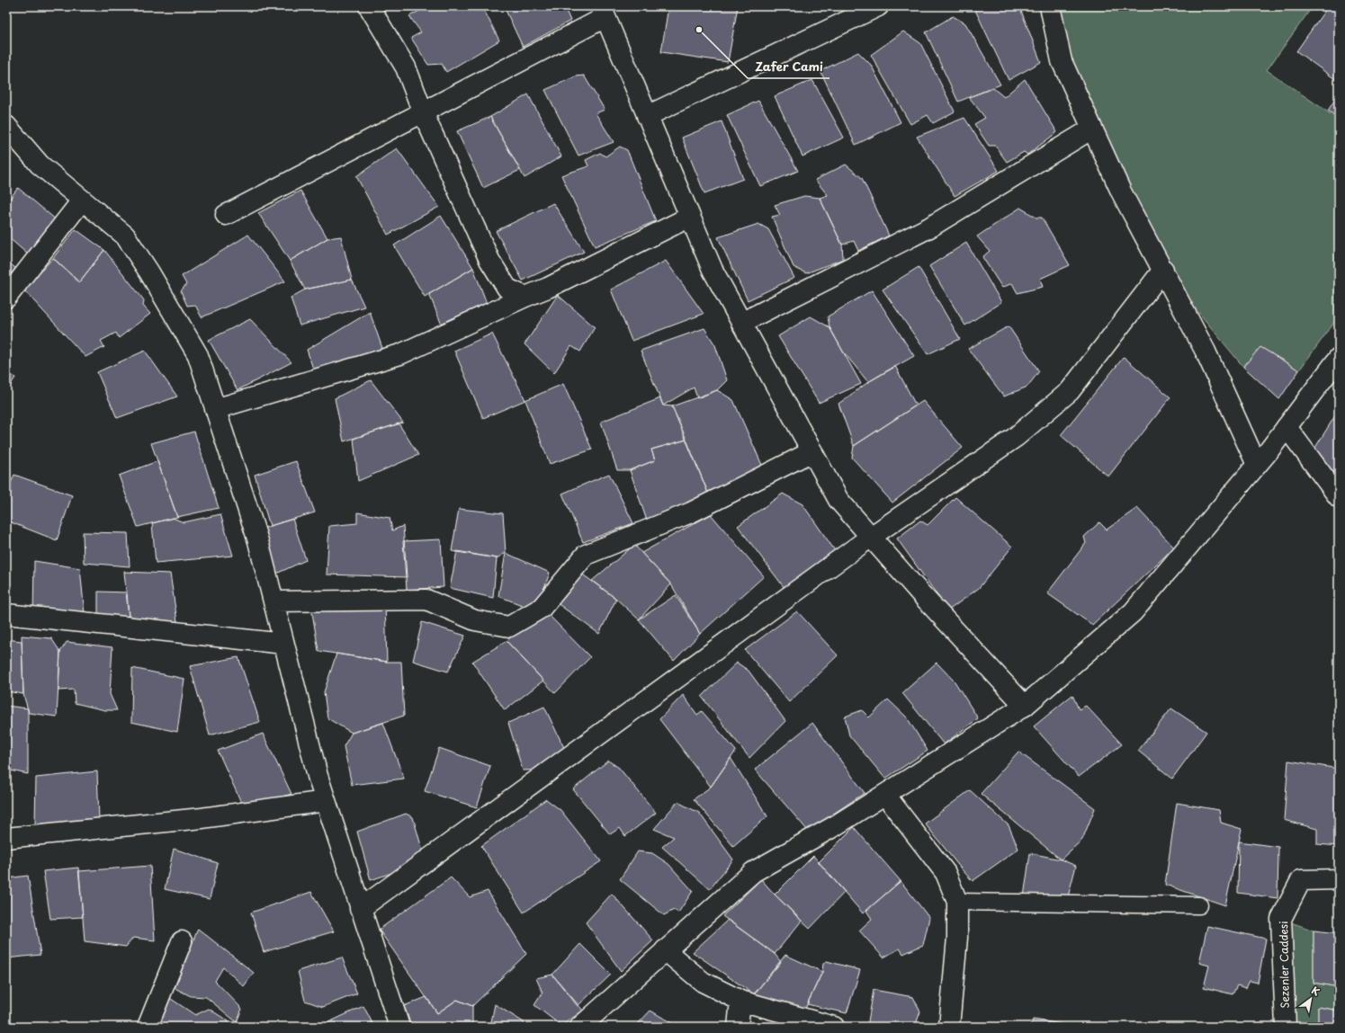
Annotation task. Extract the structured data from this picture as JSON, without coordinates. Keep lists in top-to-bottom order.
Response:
{
  "streets": {
    "street": ["Sezenler Caddesi"]
  },
  "places": ["Zafer Cami"],
  "north": "top right"
}
